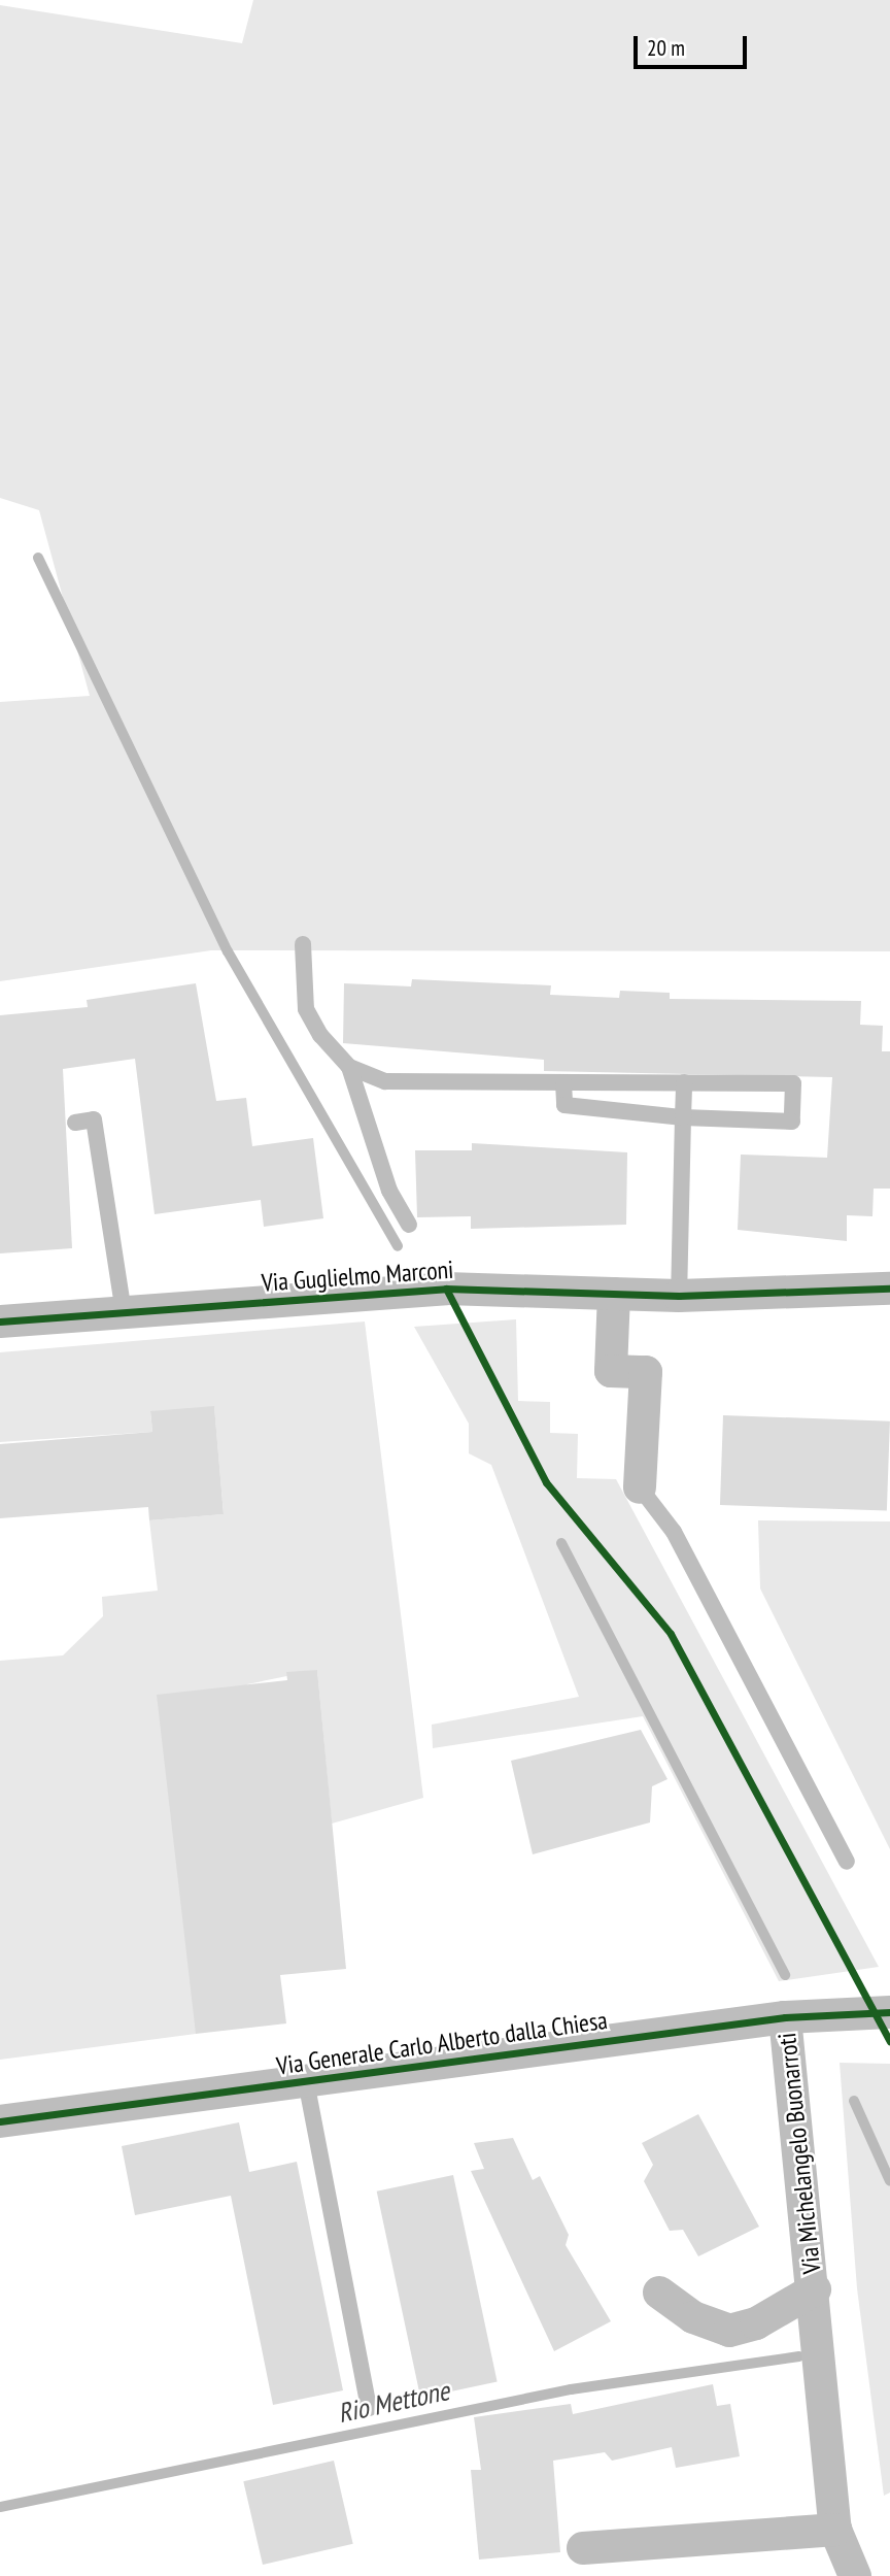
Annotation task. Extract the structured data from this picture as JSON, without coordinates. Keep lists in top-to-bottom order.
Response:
{
  "streets": {
    "street": ["Via Guglielmo Marconi", "Via Generale Carlo Alberto dalla Chiesa", "Via Michelangelo Buonarroti"]
  },
  "crossings": [
    ["Via Generale Carlo Alberto dalla Chiesa", "Via Michelangelo Buonarroti"]
  ],
  "water": ["Rio Mettone"],
  "scale_bar": "20 m"
}
